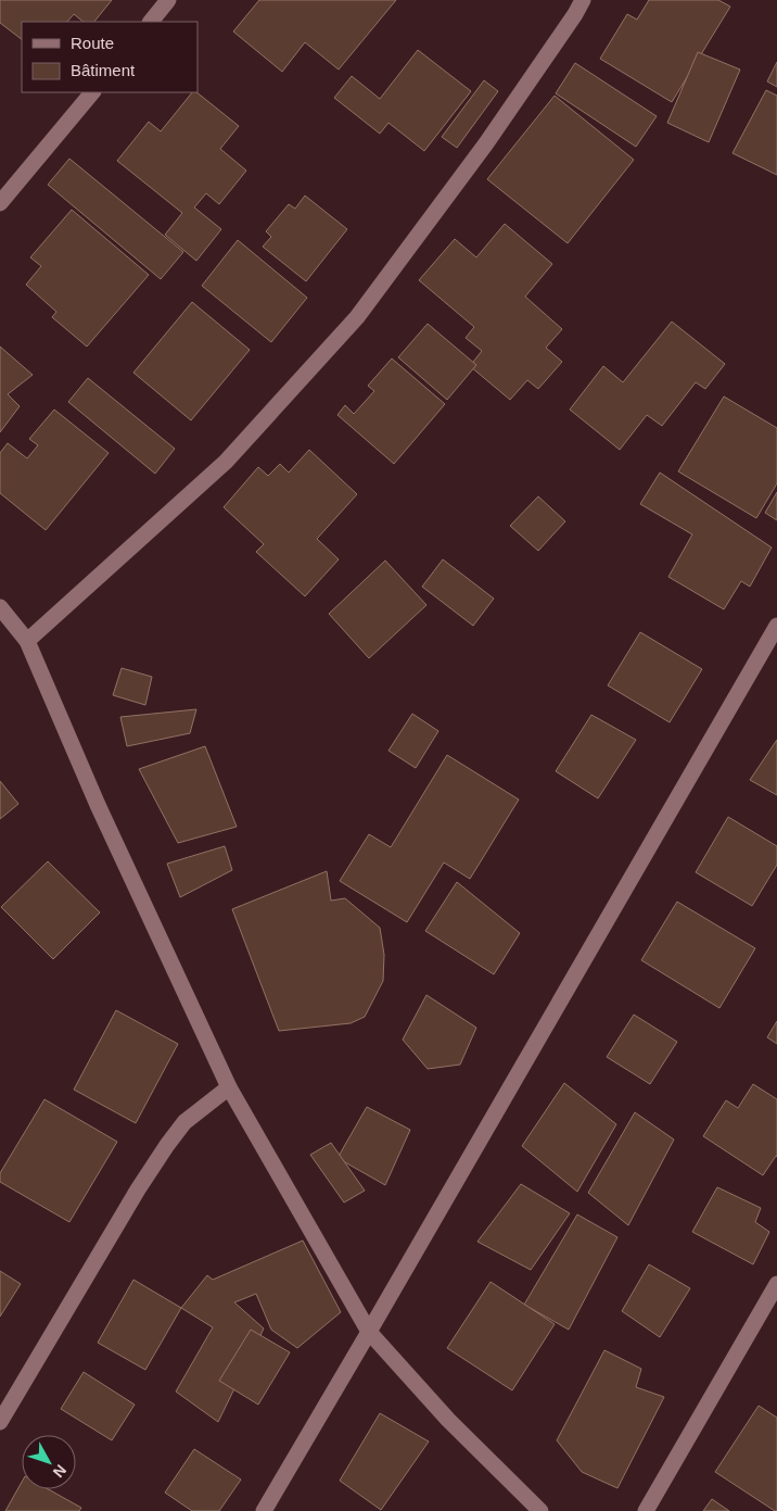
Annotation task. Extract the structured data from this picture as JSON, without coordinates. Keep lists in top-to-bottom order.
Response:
{
  "legend": ["Route", "Bâtiment"],
  "north": "bottom right"
}
